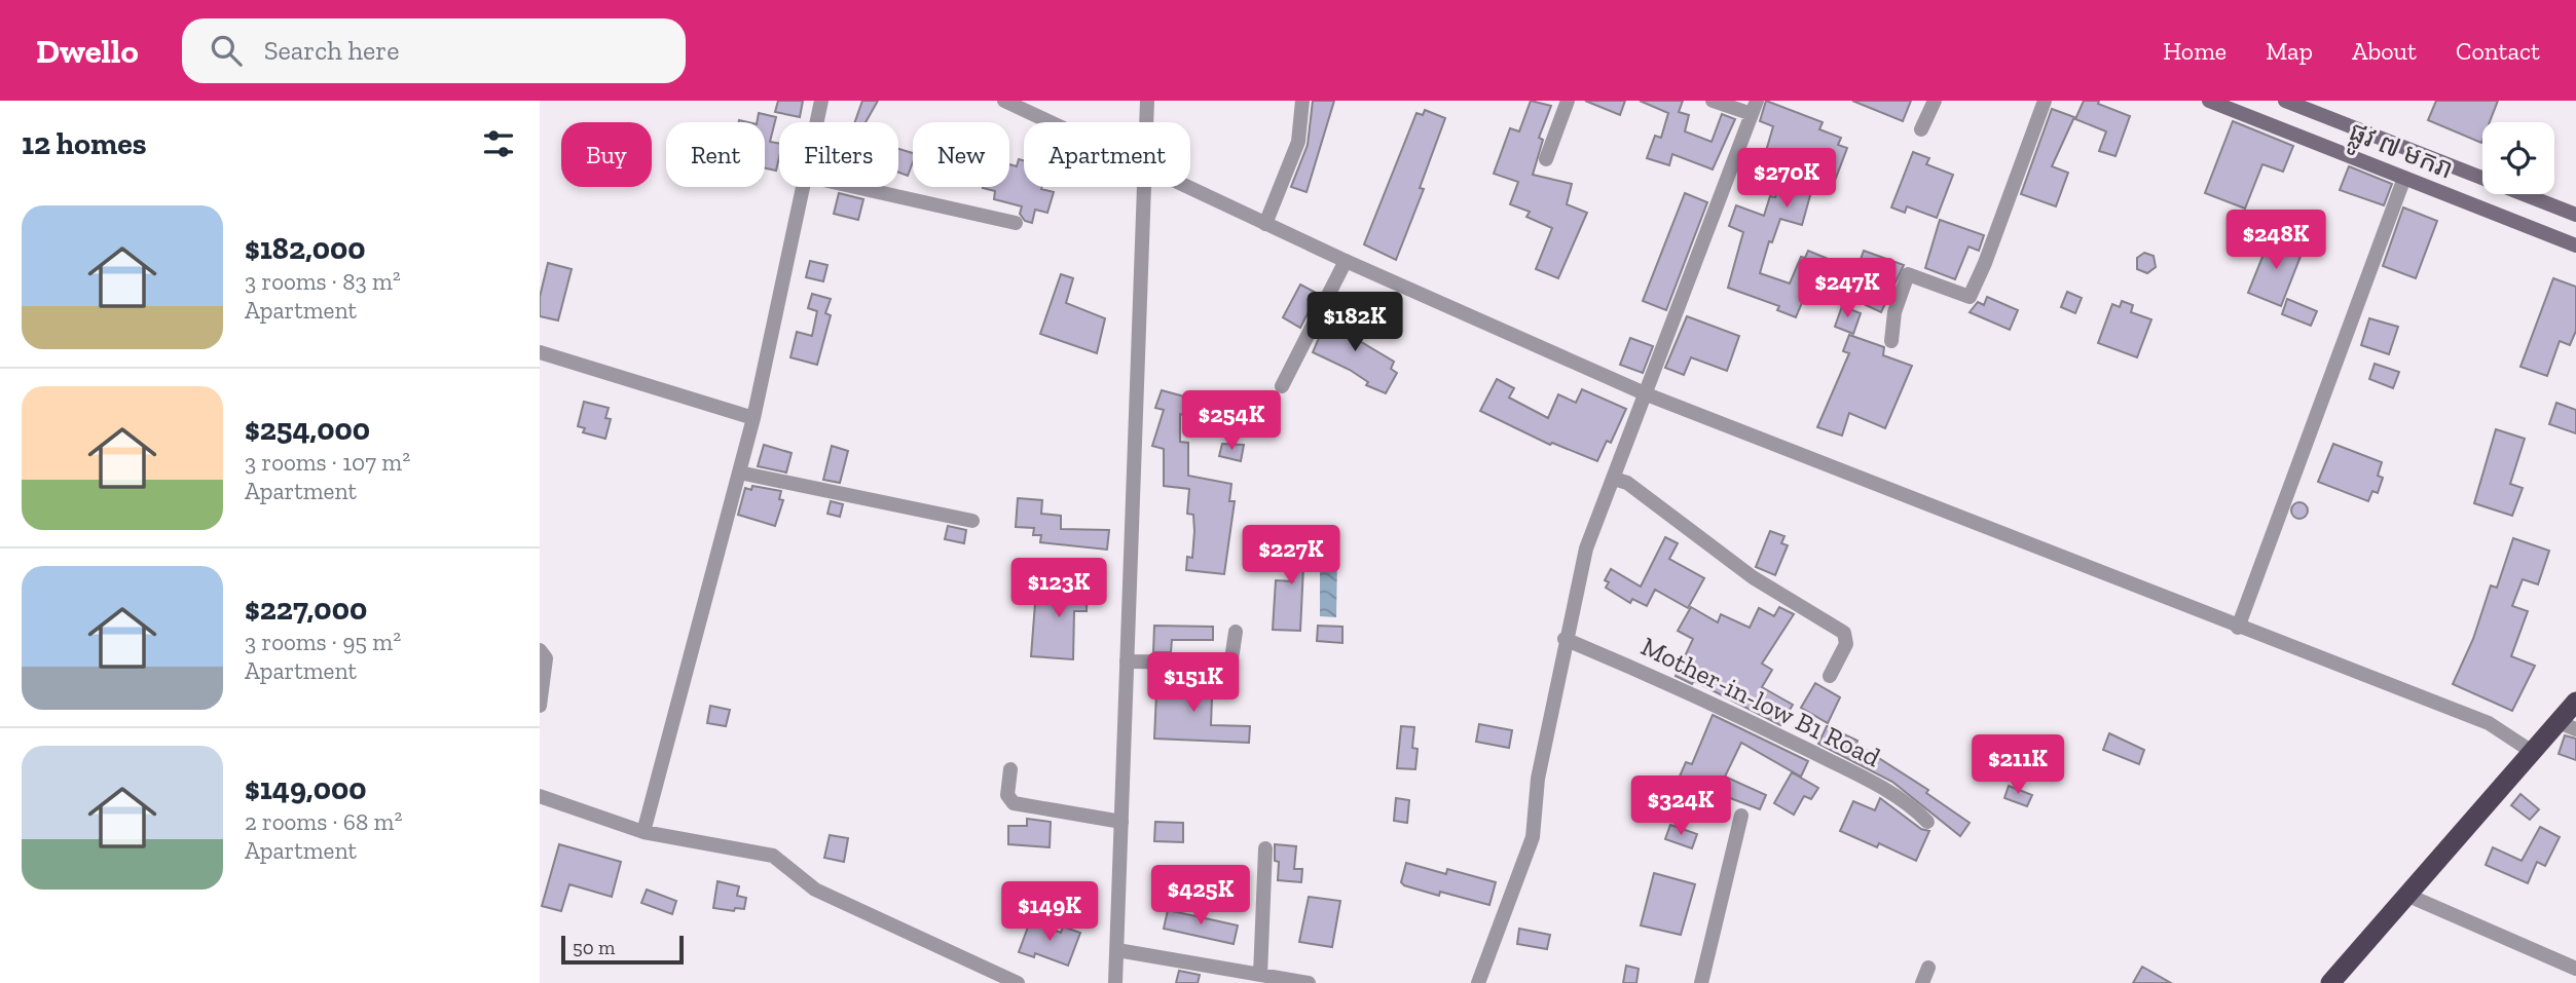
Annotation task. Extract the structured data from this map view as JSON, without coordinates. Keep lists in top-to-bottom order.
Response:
{
  "streets": {
    "main road": ["ផ្លូវ ៧ មករា"],
    "street": ["Mother-in-low B1 Road"]
  },
  "scale_bar": "50 m",
  "page": {
    "header": "Dwello",
    "search": "Search here",
    "nav": [
      "Home",
      "Map",
      "About",
      "Contact"
    ],
    "heading": "12 homes",
    "chip": [
      "Buy",
      "Rent",
      "Filters",
      "New",
      "Apartment"
    ],
    "price": [
      "$270K",
      "$248K",
      "$247K",
      "$182K",
      "$254K",
      "$227K",
      "$123K",
      "$151K",
      "$211K",
      "$324K",
      "$425K",
      "$149K"
    ],
    "list": [
      {
        "name": "$182,000",
        "note": "3 rooms · 83 m² · Apartment"
      },
      {
        "name": "$254,000",
        "note": "3 rooms · 107 m² · Apartment"
      },
      {
        "name": "$227,000",
        "note": "3 rooms · 95 m² · Apartment"
      },
      {
        "name": "$149,000",
        "note": "2 rooms · 68 m² · Apartment"
      }
    ],
    "scale": "50 m"
  }
}
